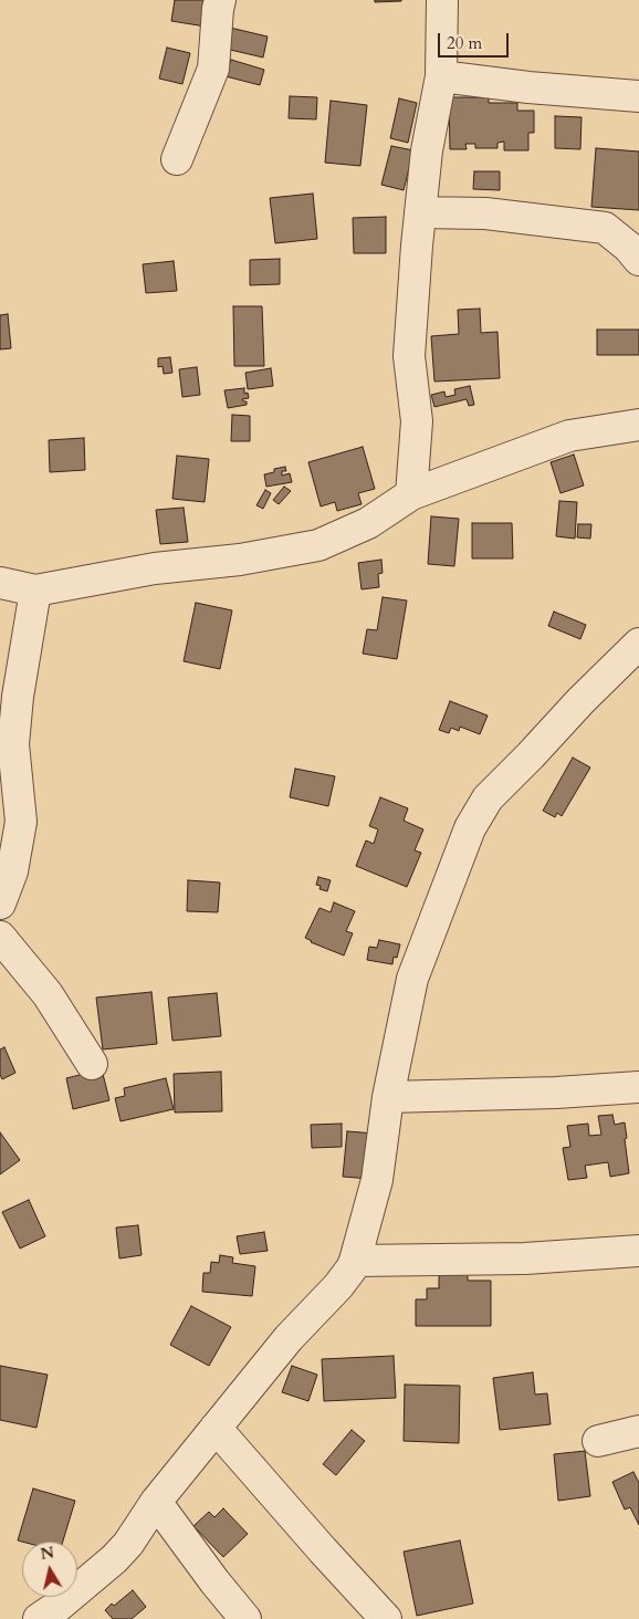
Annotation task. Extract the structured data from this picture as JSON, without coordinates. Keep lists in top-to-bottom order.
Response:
{
  "scale_bar": "20 m",
  "north": "top"
}
